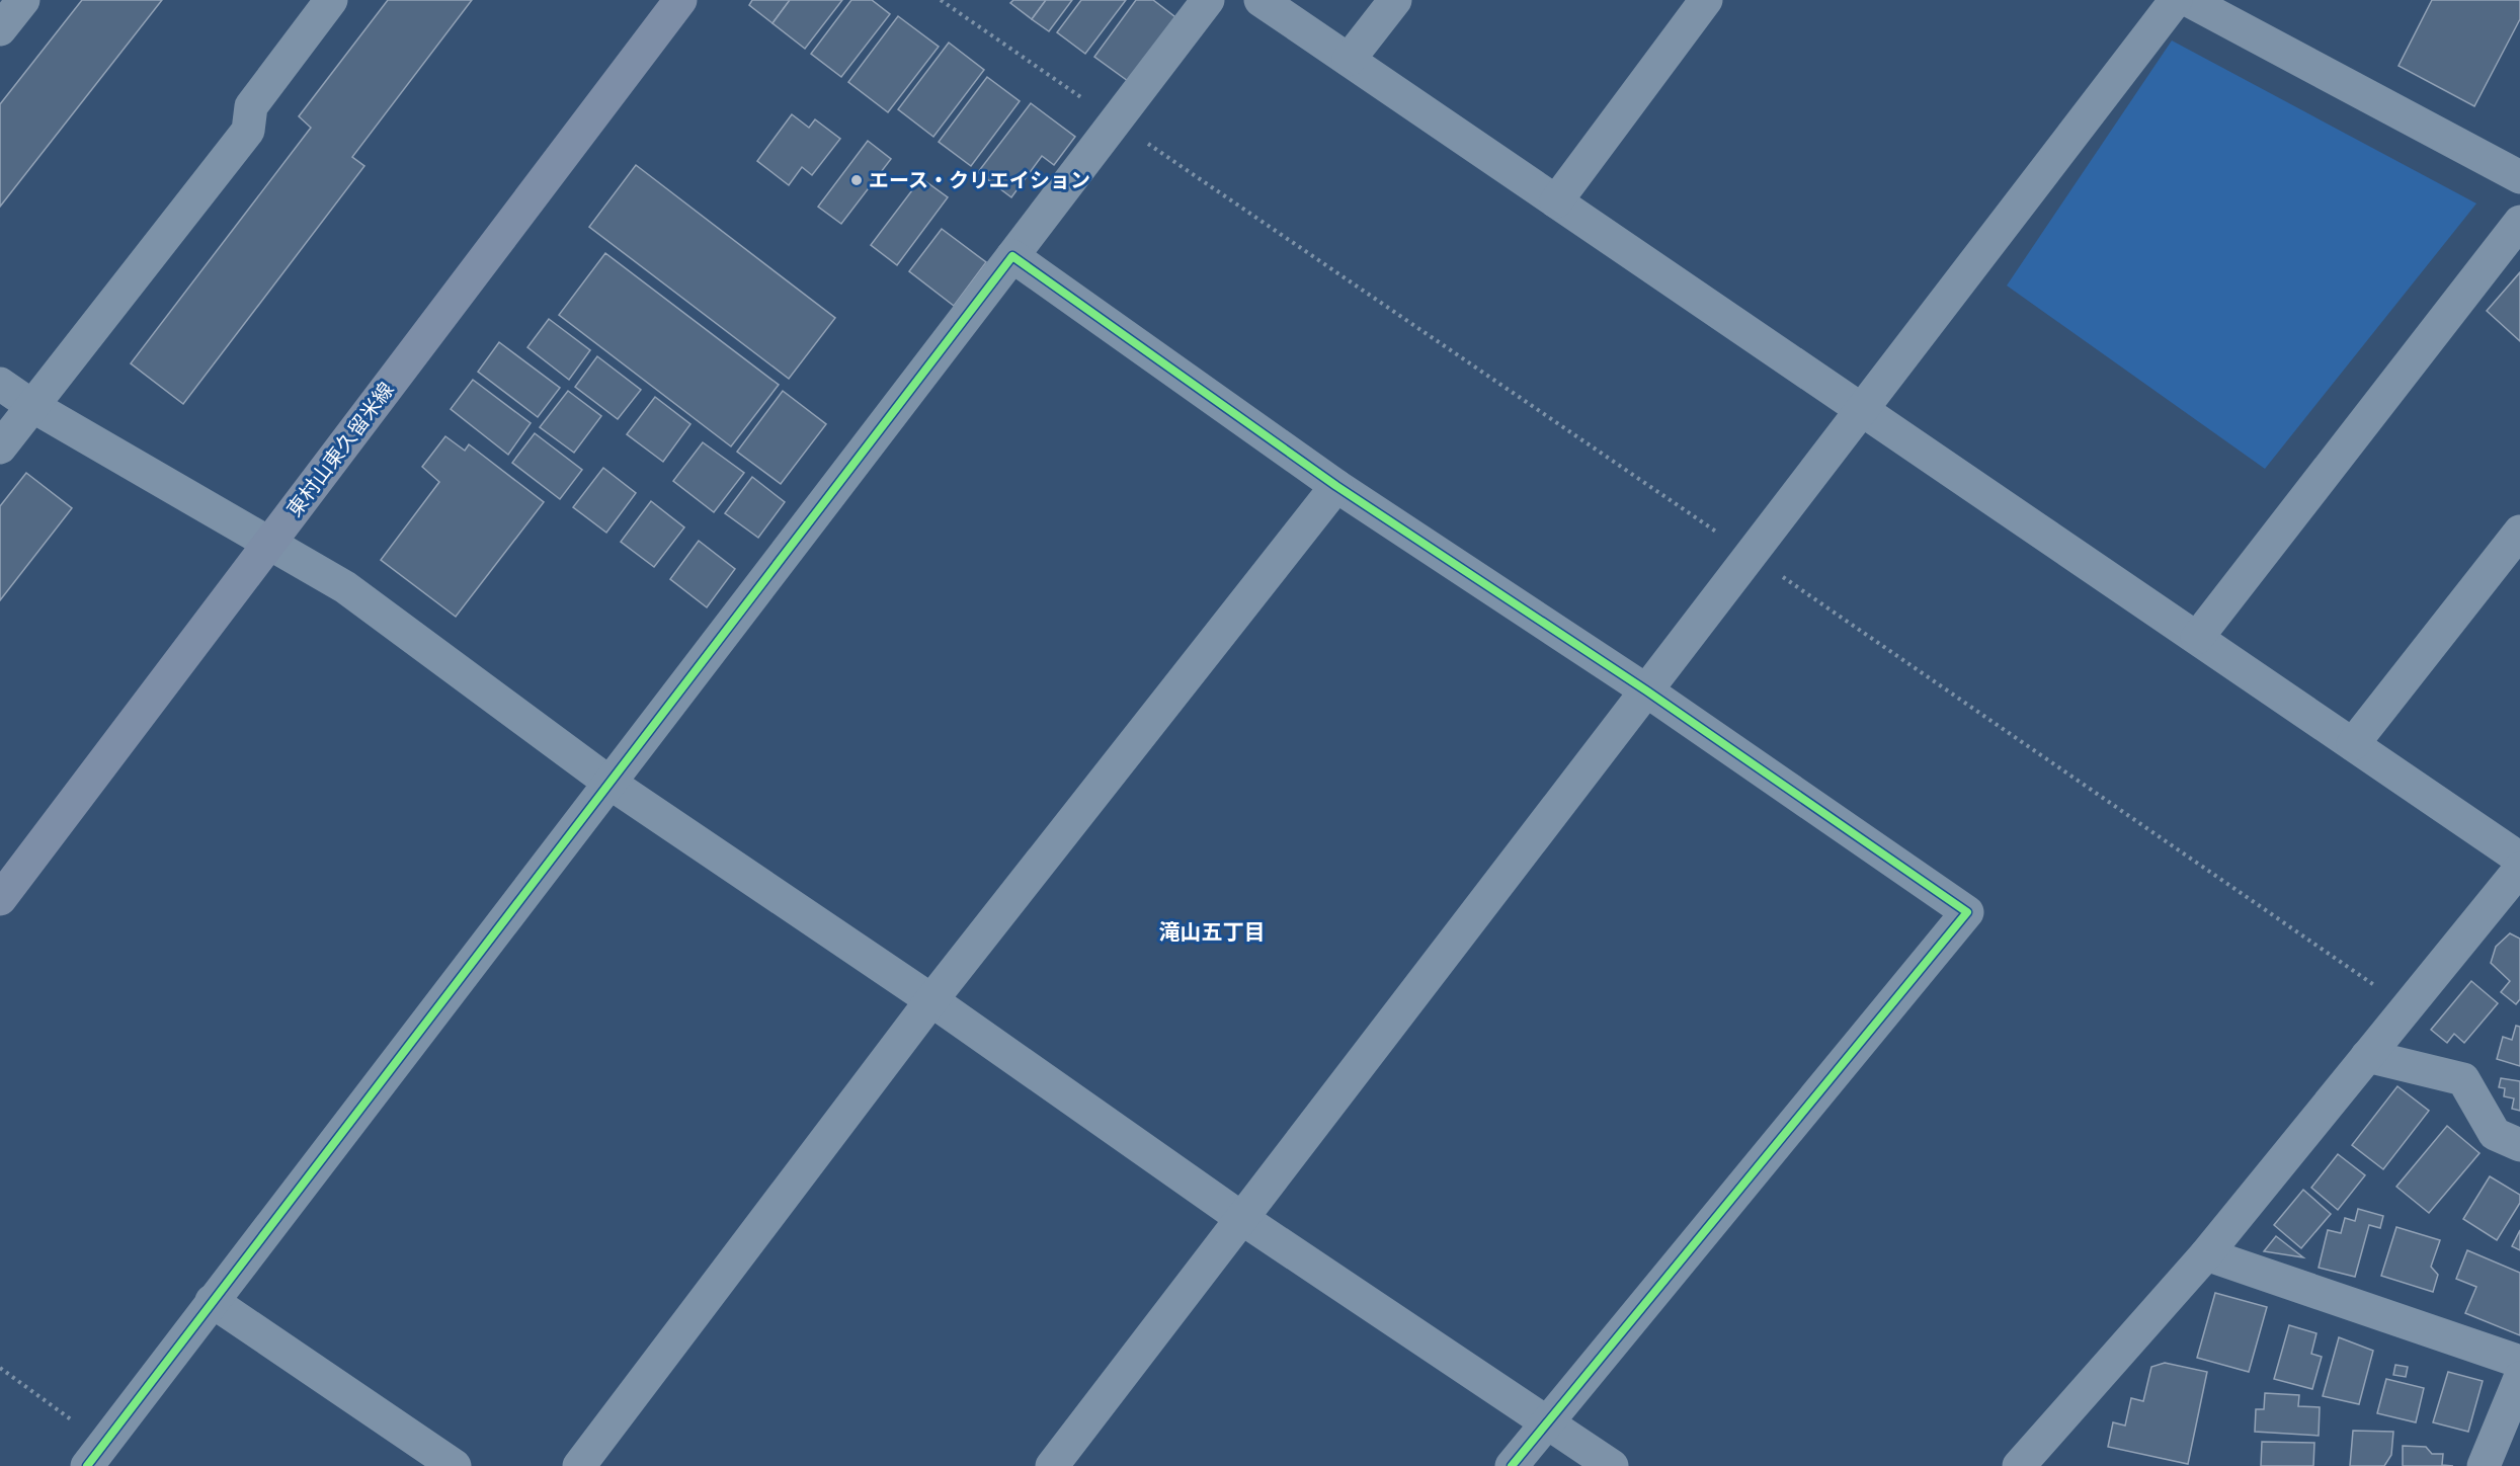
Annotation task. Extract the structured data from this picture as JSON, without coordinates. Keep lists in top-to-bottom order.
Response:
{
  "streets": {
    "main road": ["東村山東久留米線"]
  },
  "districts": ["滝山五丁目"],
  "places": ["エース・クリエイション"]
}
